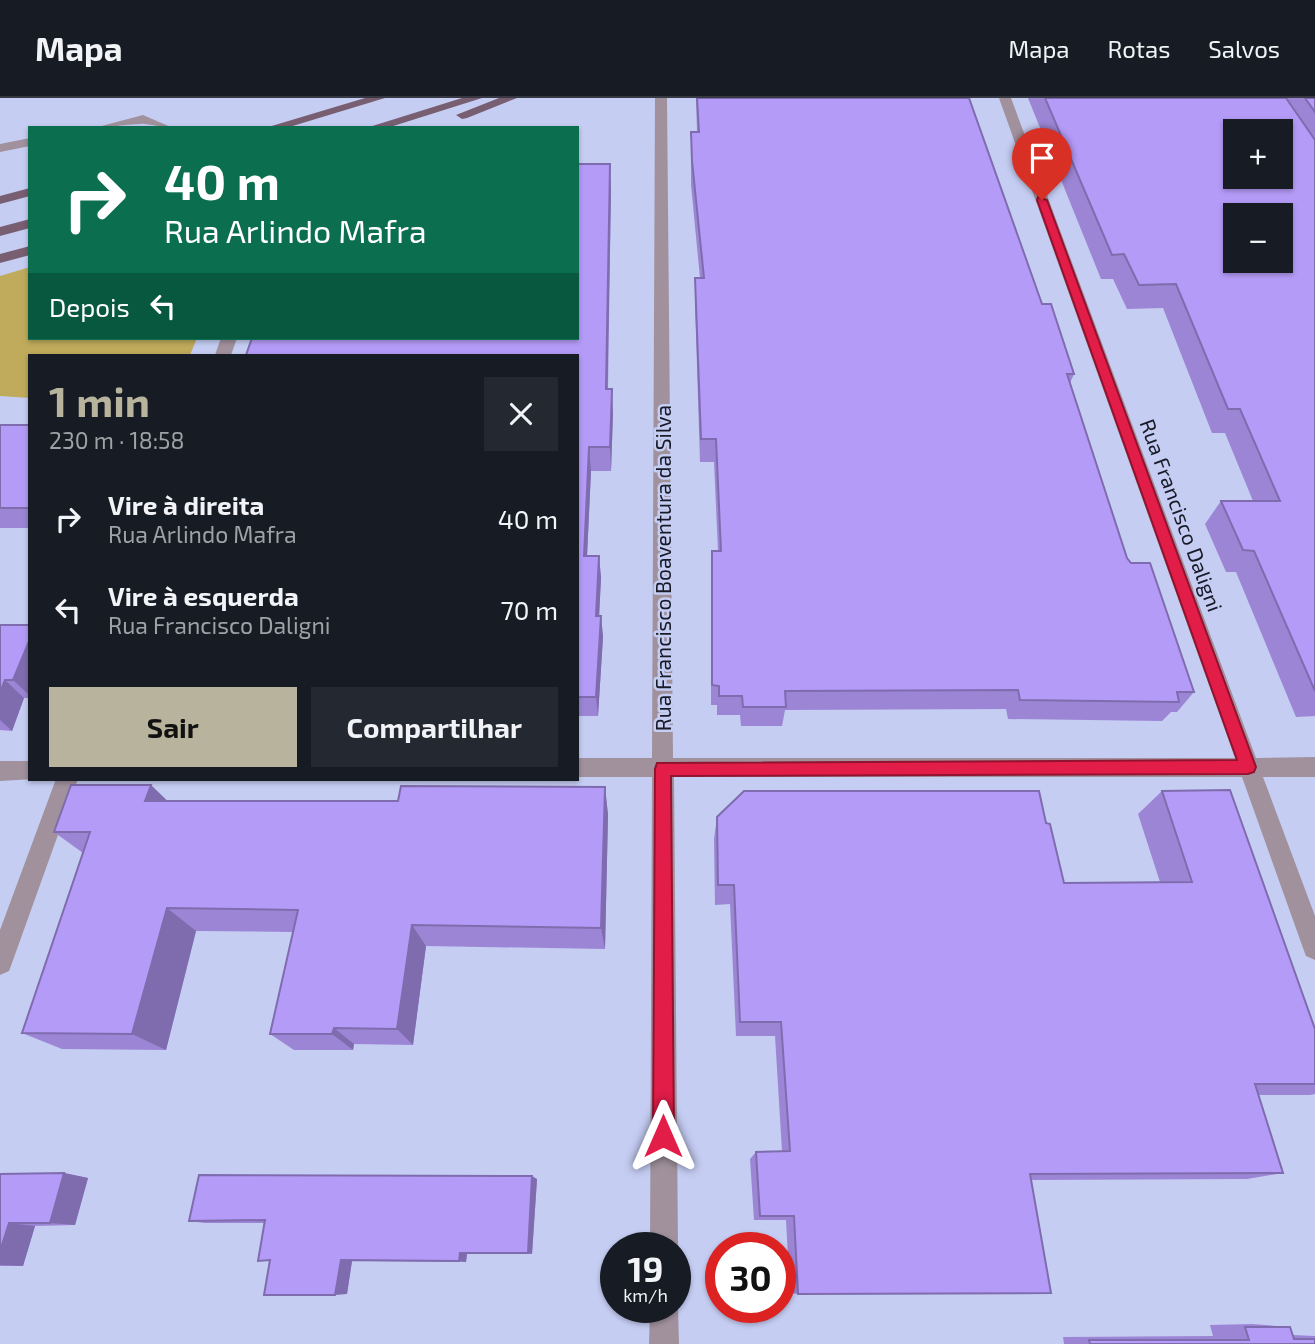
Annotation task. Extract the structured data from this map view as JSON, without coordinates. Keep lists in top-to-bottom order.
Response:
{
  "streets": {
    "street": ["Rua Francisco Daligni", "Rua Francisco Boaventura da Silva"]
  },
  "page": {
    "header": "Mapa",
    "nav": ["Mapa", "Rotas", "Salvos"],
    "map_buttons": ["+", "−"],
    "turn": ["40 m", "Rua Arlindo Mafra"],
    "then": "Depois",
    "heading": ["1 min", "230 m · 18:58"],
    "list": [
      {
        "name": "Vire à direita",
        "note": "Rua Arlindo Mafra",
        "value": "40 m"
      },
      {
        "name": "Vire à esquerda",
        "note": "Rua Francisco Daligni",
        "value": "70 m"
      }
    ],
    "buttons": ["Sair", "Compartilhar"],
    "speed": "19 km/h",
    "limit": "30"
  }
}
